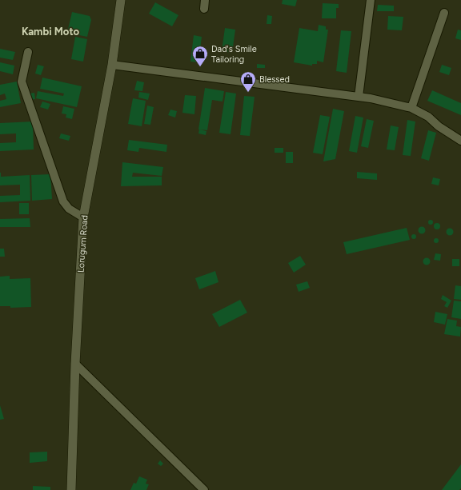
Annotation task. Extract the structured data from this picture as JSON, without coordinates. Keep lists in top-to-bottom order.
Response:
{
  "streets": {
    "main road": ["Lorugum Road"]
  },
  "districts": ["Kambi Moto"],
  "places": {
    "shop": ["Dad's Smile Tailoring", "Blessed"]
  }
}
